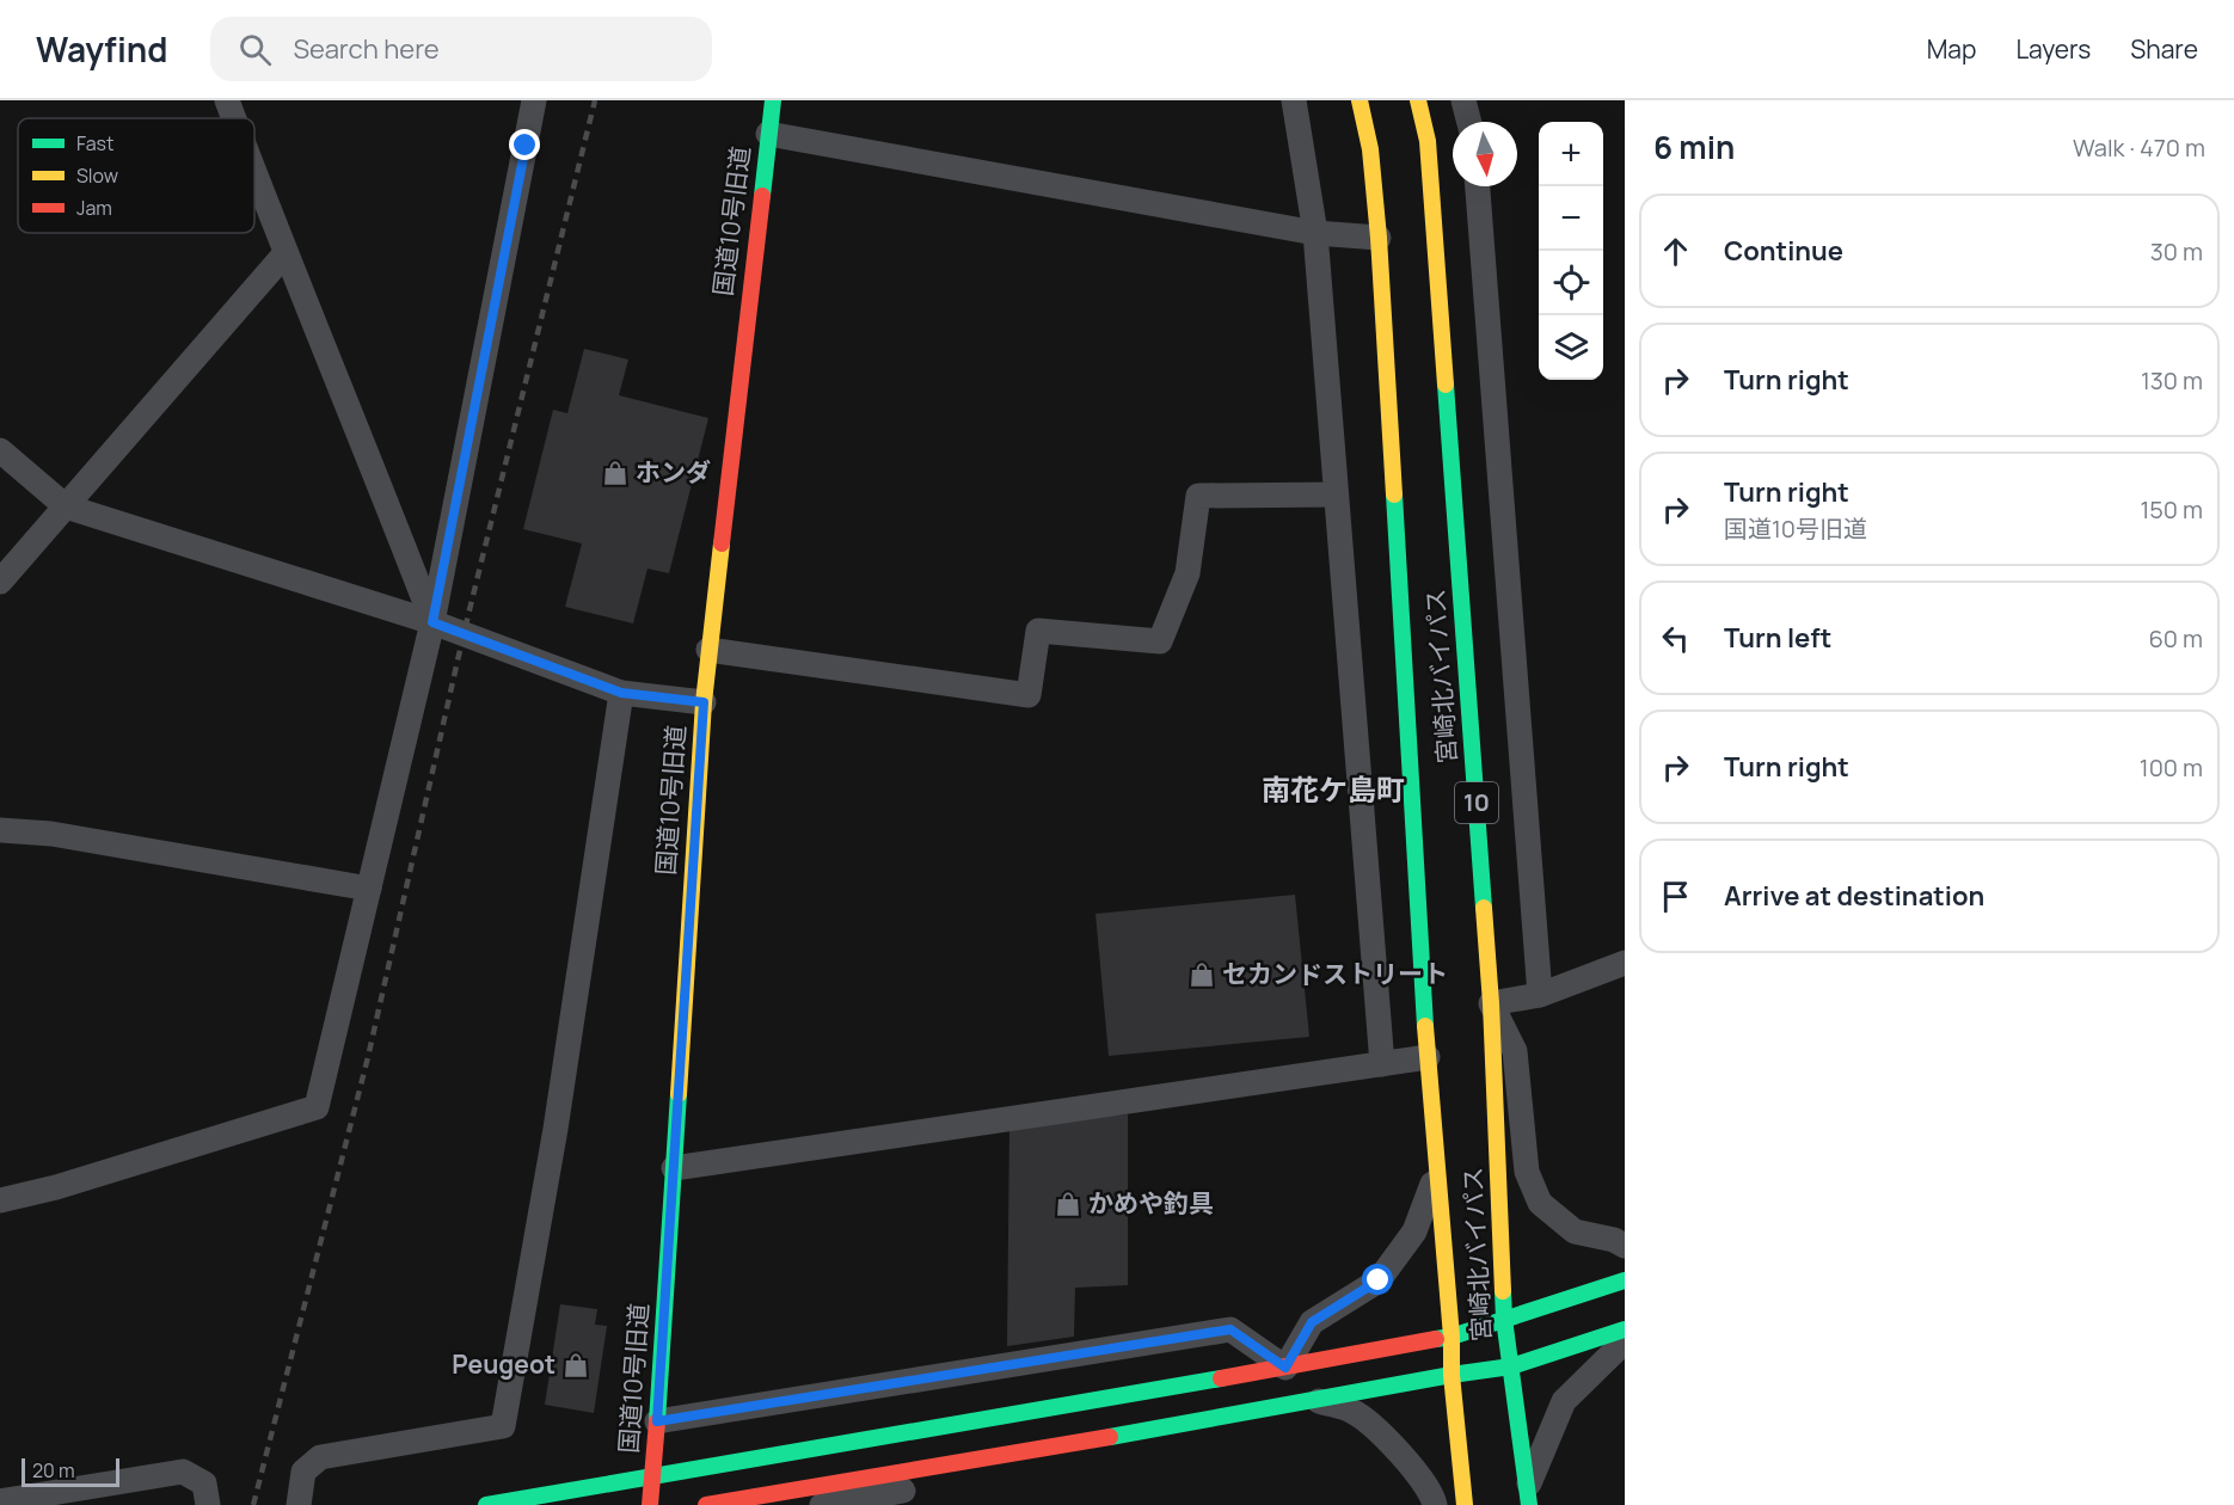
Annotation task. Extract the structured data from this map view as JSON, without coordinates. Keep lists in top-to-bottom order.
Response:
{
  "streets": {
    "main road": ["国道10号旧道", "宮崎北バイパス", "10"]
  },
  "districts": ["南花ケ島町"],
  "places": {
    "shop": [
      "ホンダ",
      "セカンドストリート",
      "かめや釣具",
      "Peugeot"
    ]
  },
  "legend": ["Fast", "Slow", "Jam"],
  "scale_bar": "20 m",
  "north": "bottom",
  "page": {
    "header": "Wayfind",
    "search": "Search here",
    "nav": ["Map", "Layers", "Share"],
    "heading": ["6 min", "Walk · 470 m"],
    "map_buttons": ["+", "−"],
    "list": [
      ["Continue", "30 m"],
      ["Turn right", "130 m"],
      ["Turn right", "国道10号旧道", "150 m"],
      ["Turn left", "60 m"],
      ["Turn right", "100 m"],
      "Arrive at destination"
    ],
    "scale": "20 m"
  }
}
